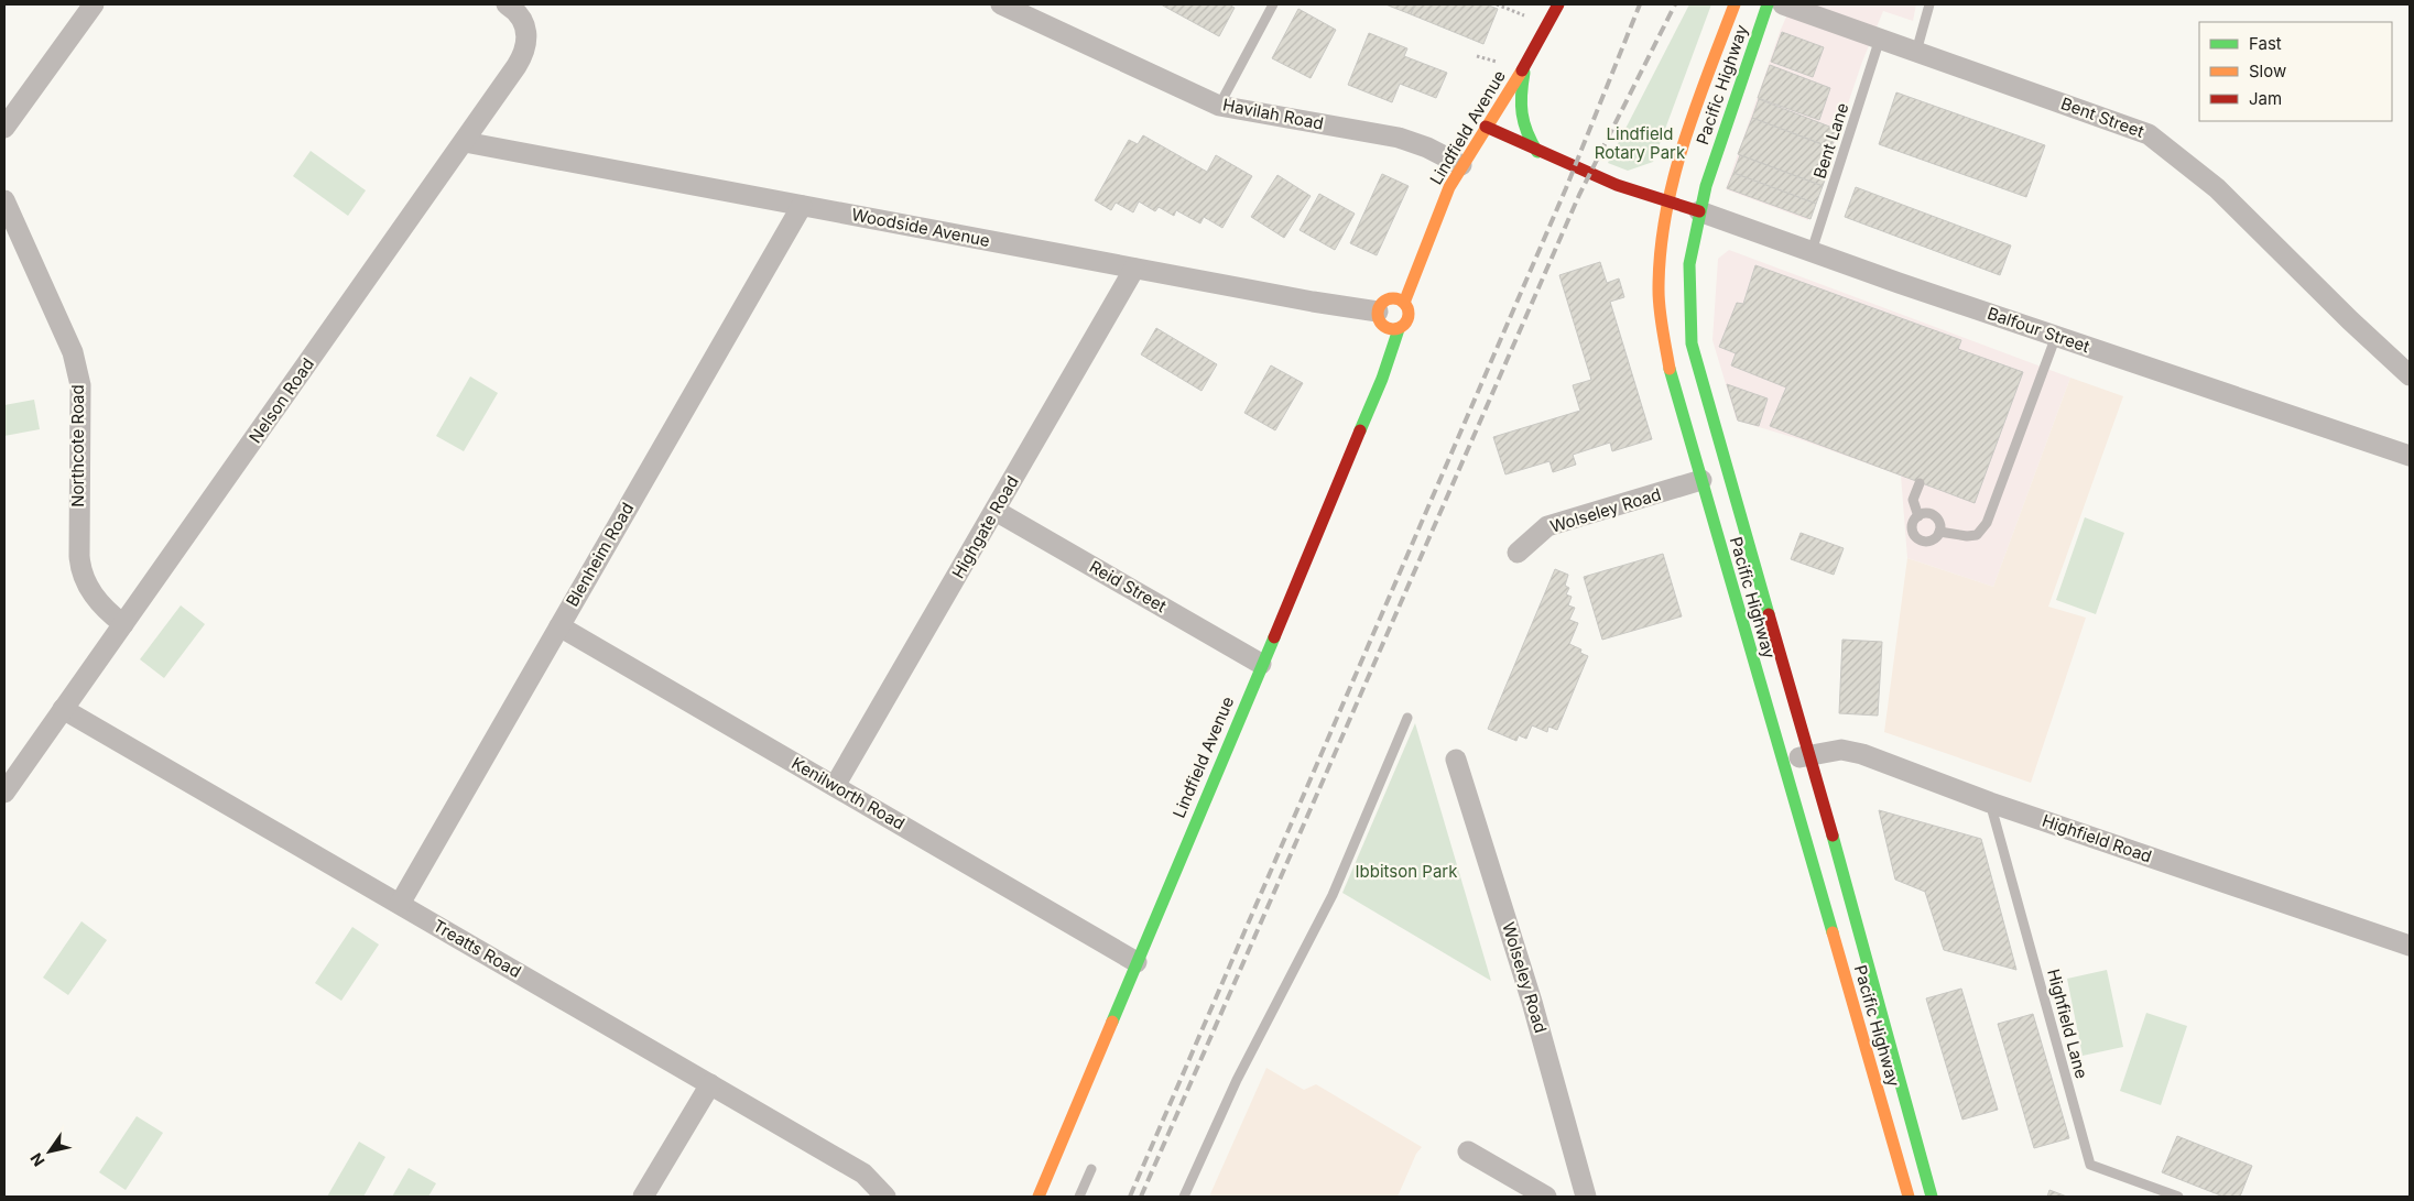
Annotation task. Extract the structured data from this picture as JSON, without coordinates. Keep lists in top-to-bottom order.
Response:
{
  "streets": {
    "main road": ["Pacific Highway", "Lindfield Avenue", "Balfour Street"],
    "street": [
      "Havilah Road",
      "Bent Street",
      "Woodside Avenue",
      "Nelson Road",
      "Northcote Road",
      "Wolseley Road",
      "Highgate Road",
      "Blenheim Road",
      "Reid Street",
      "Kenilworth Road",
      "Highfield Road",
      "Treatts Road"
    ],
    "lane": ["Bent Lane", "Highfield Lane"]
  },
  "crossings": [
    ["Pacific Highway", "Balfour Street"],
    ["Pacific Highway", "Wolseley Road"],
    ["Pacific Highway", "Highfield Road"],
    ["Havilah Road", "Lindfield Avenue"],
    ["Bent Street", "Bent Lane"],
    ["Lindfield Avenue", "Woodside Avenue"],
    ["Lindfield Avenue", "Reid Street"],
    ["Lindfield Avenue", "Kenilworth Road"],
    ["Bent Lane", "Balfour Street"],
    ["Woodside Avenue", "Nelson Road"],
    ["Woodside Avenue", "Highgate Road"],
    ["Woodside Avenue", "Blenheim Road"],
    ["Nelson Road", "Northcote Road"],
    ["Nelson Road", "Treatts Road"],
    ["Highgate Road", "Reid Street"],
    ["Highgate Road", "Kenilworth Road"],
    ["Blenheim Road", "Kenilworth Road"],
    ["Blenheim Road", "Treatts Road"],
    ["Highfield Road", "Highfield Lane"]
  ],
  "parks": ["Lindfield Rotary Park", "Ibbitson Park"],
  "legend": ["Fast", "Slow", "Jam"],
  "north": "bottom left"
}
